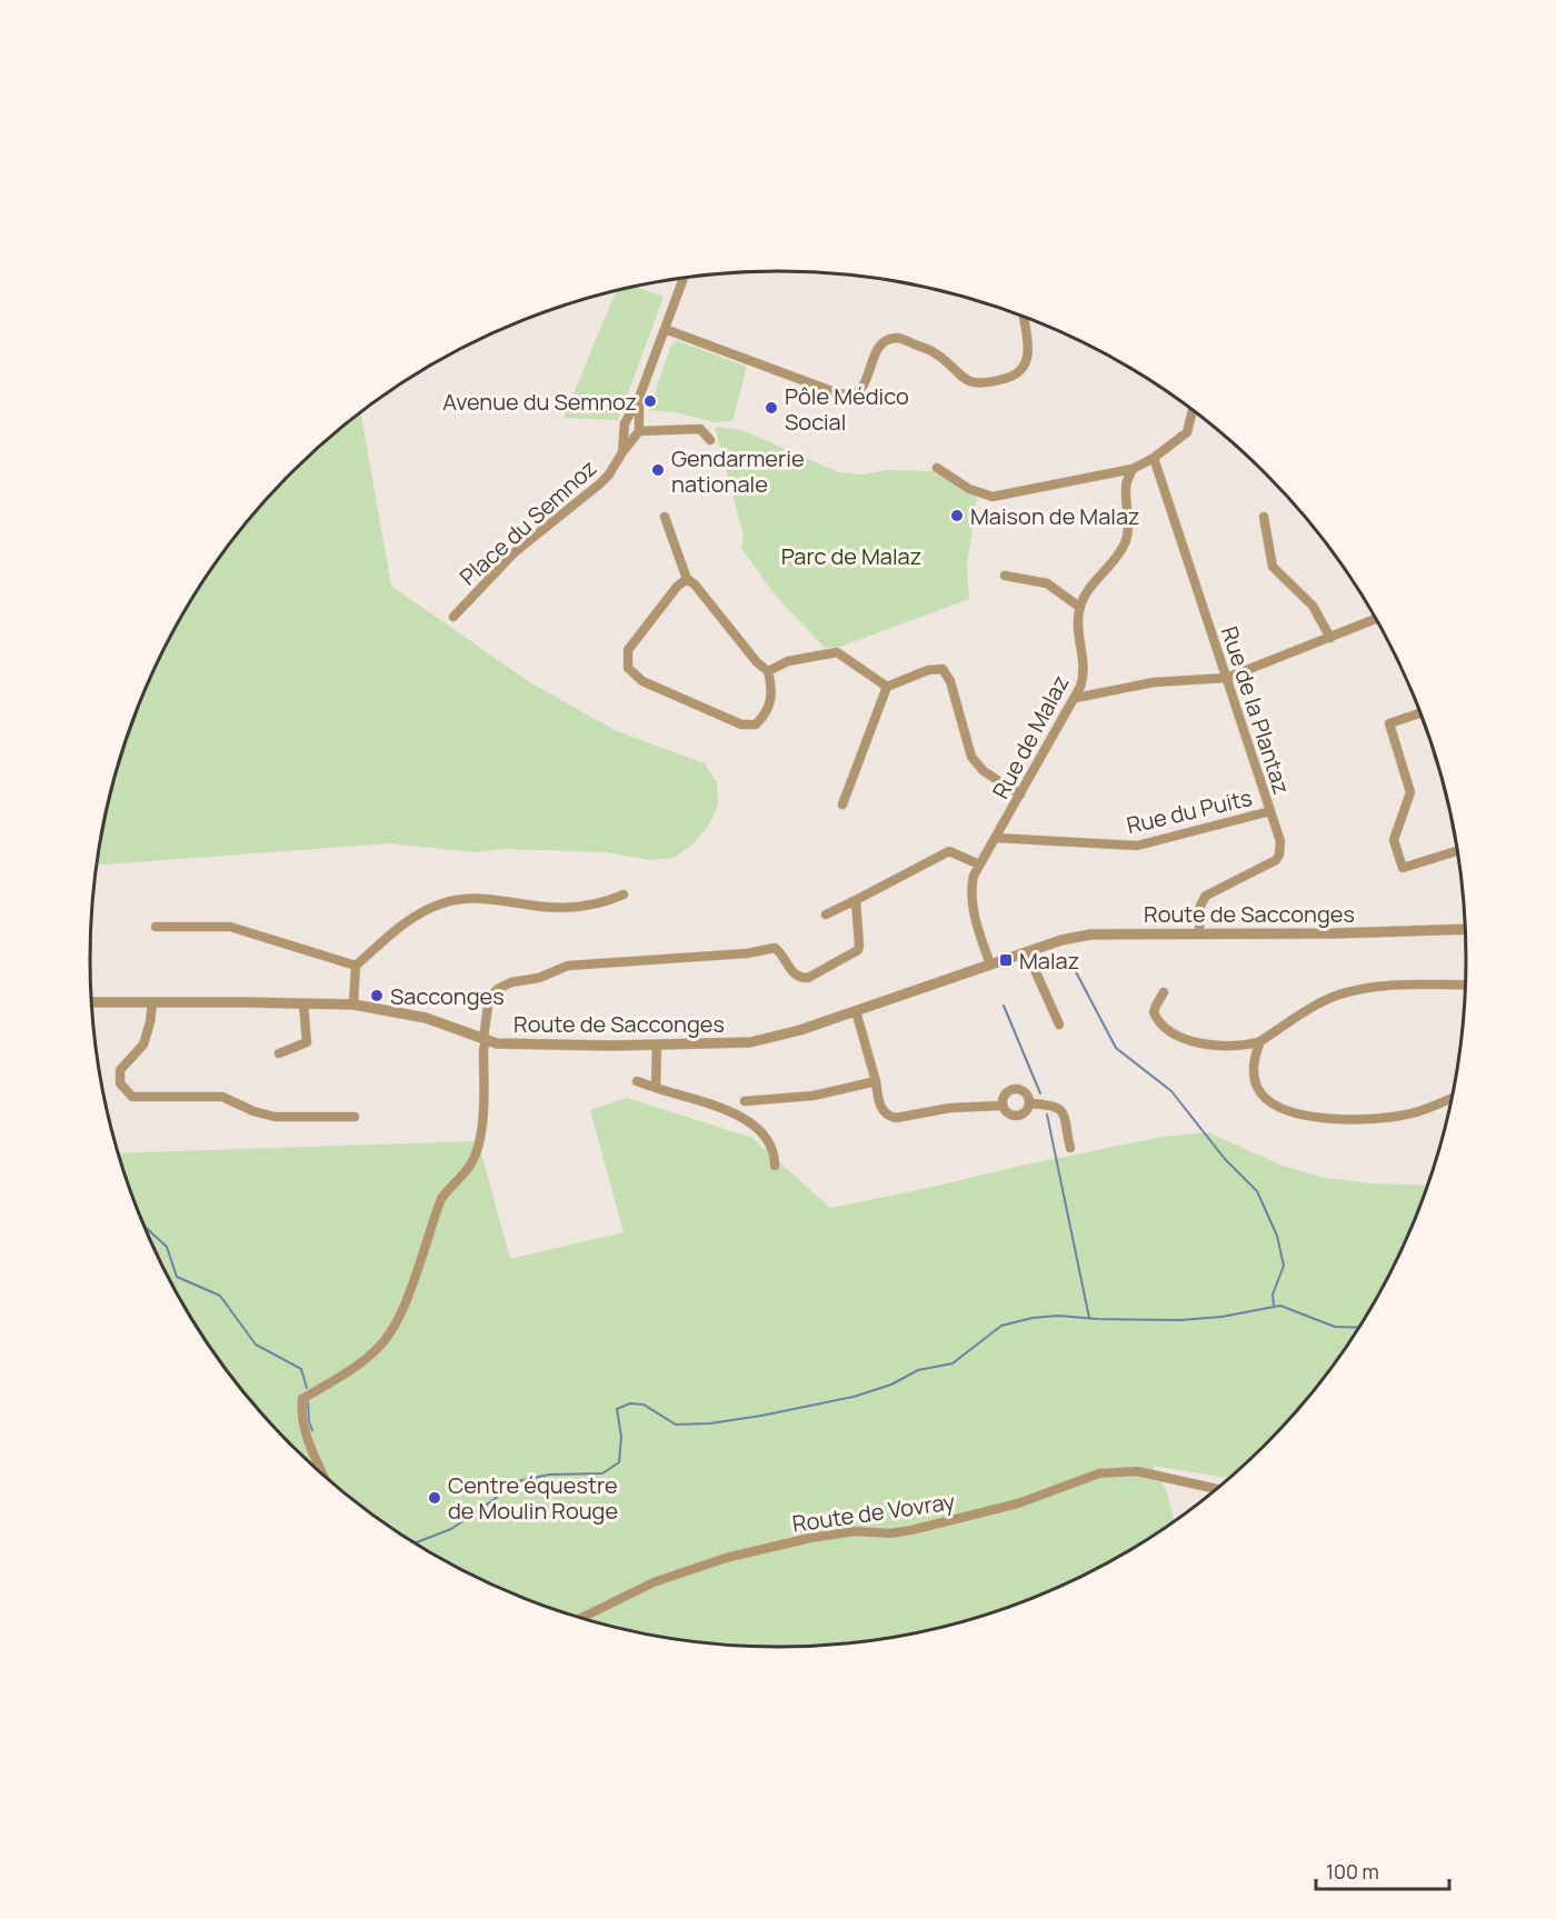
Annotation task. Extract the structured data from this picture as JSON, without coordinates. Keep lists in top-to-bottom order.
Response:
{
  "streets": {
    "street": [
      "Place du Semnoz",
      "Rue de la Plantaz",
      "Rue de Malaz",
      "Rue du Puits",
      "Route de Sacconges",
      "Route de Vovray"
    ]
  },
  "crossings": [
    ["Rue de la Plantaz", "Rue du Puits"],
    ["Rue de la Plantaz", "Route de Sacconges"],
    ["Rue de Malaz", "Rue du Puits"],
    ["Rue de Malaz", "Route de Sacconges"]
  ],
  "parks": ["Parc de Malaz"],
  "places": {
    "other": [
      "Avenue du Semnoz",
      "Pôle Médico Social",
      "Gendarmerie nationale",
      "Maison de Malaz",
      "Sacconges",
      "Centre équestre de Moulin Rouge"
    ],
    "transit": ["Malaz"]
  },
  "scale_bar": "100 m"
}
